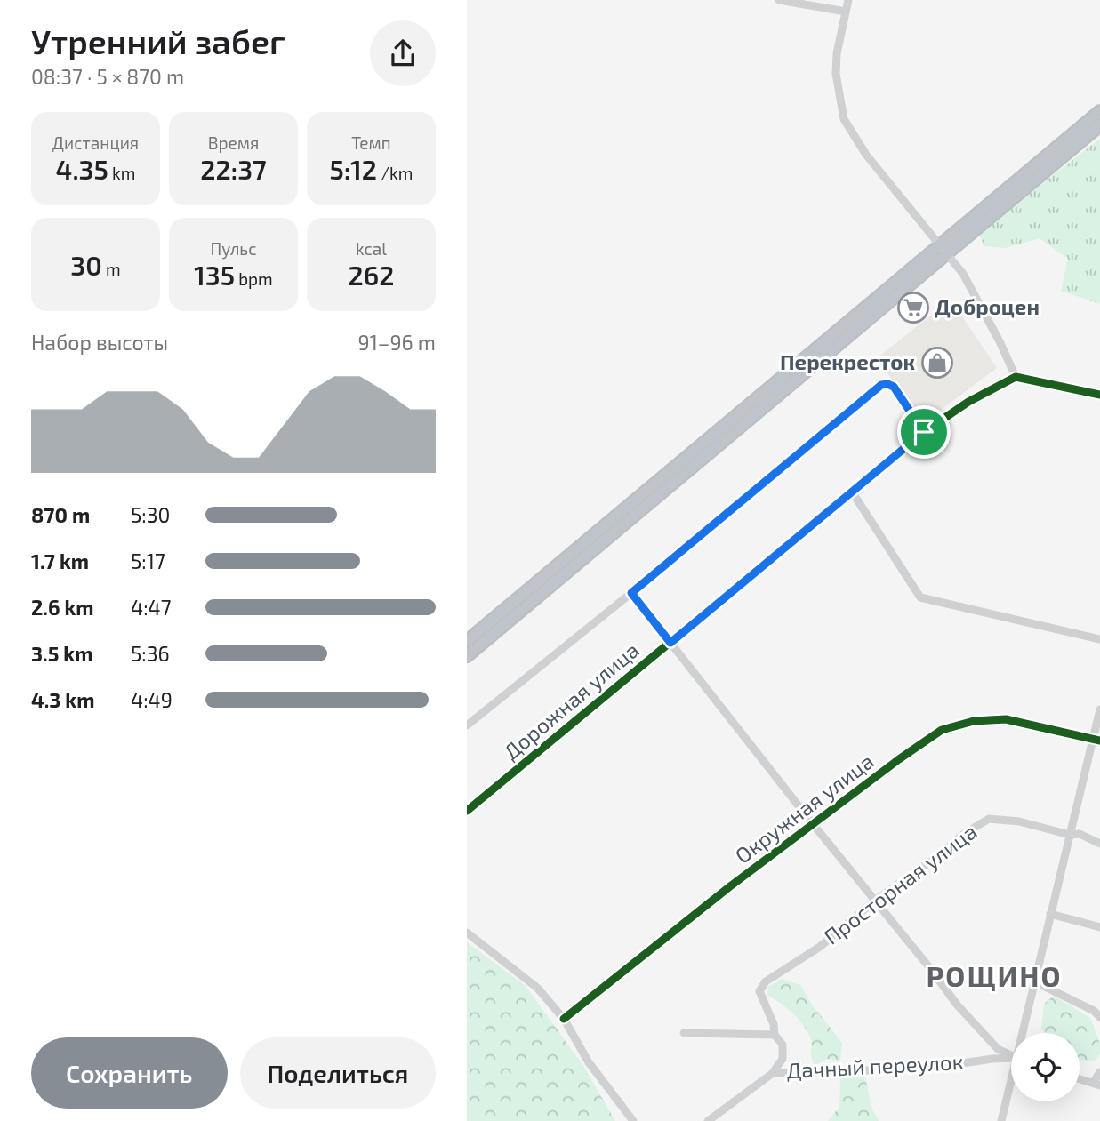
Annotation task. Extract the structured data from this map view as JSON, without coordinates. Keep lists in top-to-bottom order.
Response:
{
  "streets": {
    "street": [
      "Дорожная улица",
      "Окружная улица",
      "Просторная улица",
      "Дачный переулок"
    ]
  },
  "crossings": [
    ["Просторная улица", "Дачный переулок"]
  ],
  "districts": ["РОЩИНО"],
  "places": {
    "supermarket": ["Доброцен"],
    "shop": ["Перекресток"]
  },
  "page": {
    "heading": ["Утренний забег", "08:37 · 5 × 870 m"],
    "stats": [
      ["Дистанция", "4.35 km"],
      ["Время", "22:37"],
      ["Темп", "5:12 /km"],
      ["30 m"],
      ["Пульс", "135 bpm"],
      ["kcal", "262"]
    ],
    "chart": ["Набор высоты", "91–96 m"],
    "list": [
      {
        "name": "870 m",
        "note": "5:30"
      },
      {
        "name": "1.7 km",
        "note": "5:17"
      },
      {
        "name": "2.6 km",
        "note": "4:47"
      },
      {
        "name": "3.5 km",
        "note": "5:36"
      },
      {
        "name": "4.3 km",
        "note": "4:49"
      }
    ],
    "buttons": ["Сохранить", "Поделиться"]
  }
}
